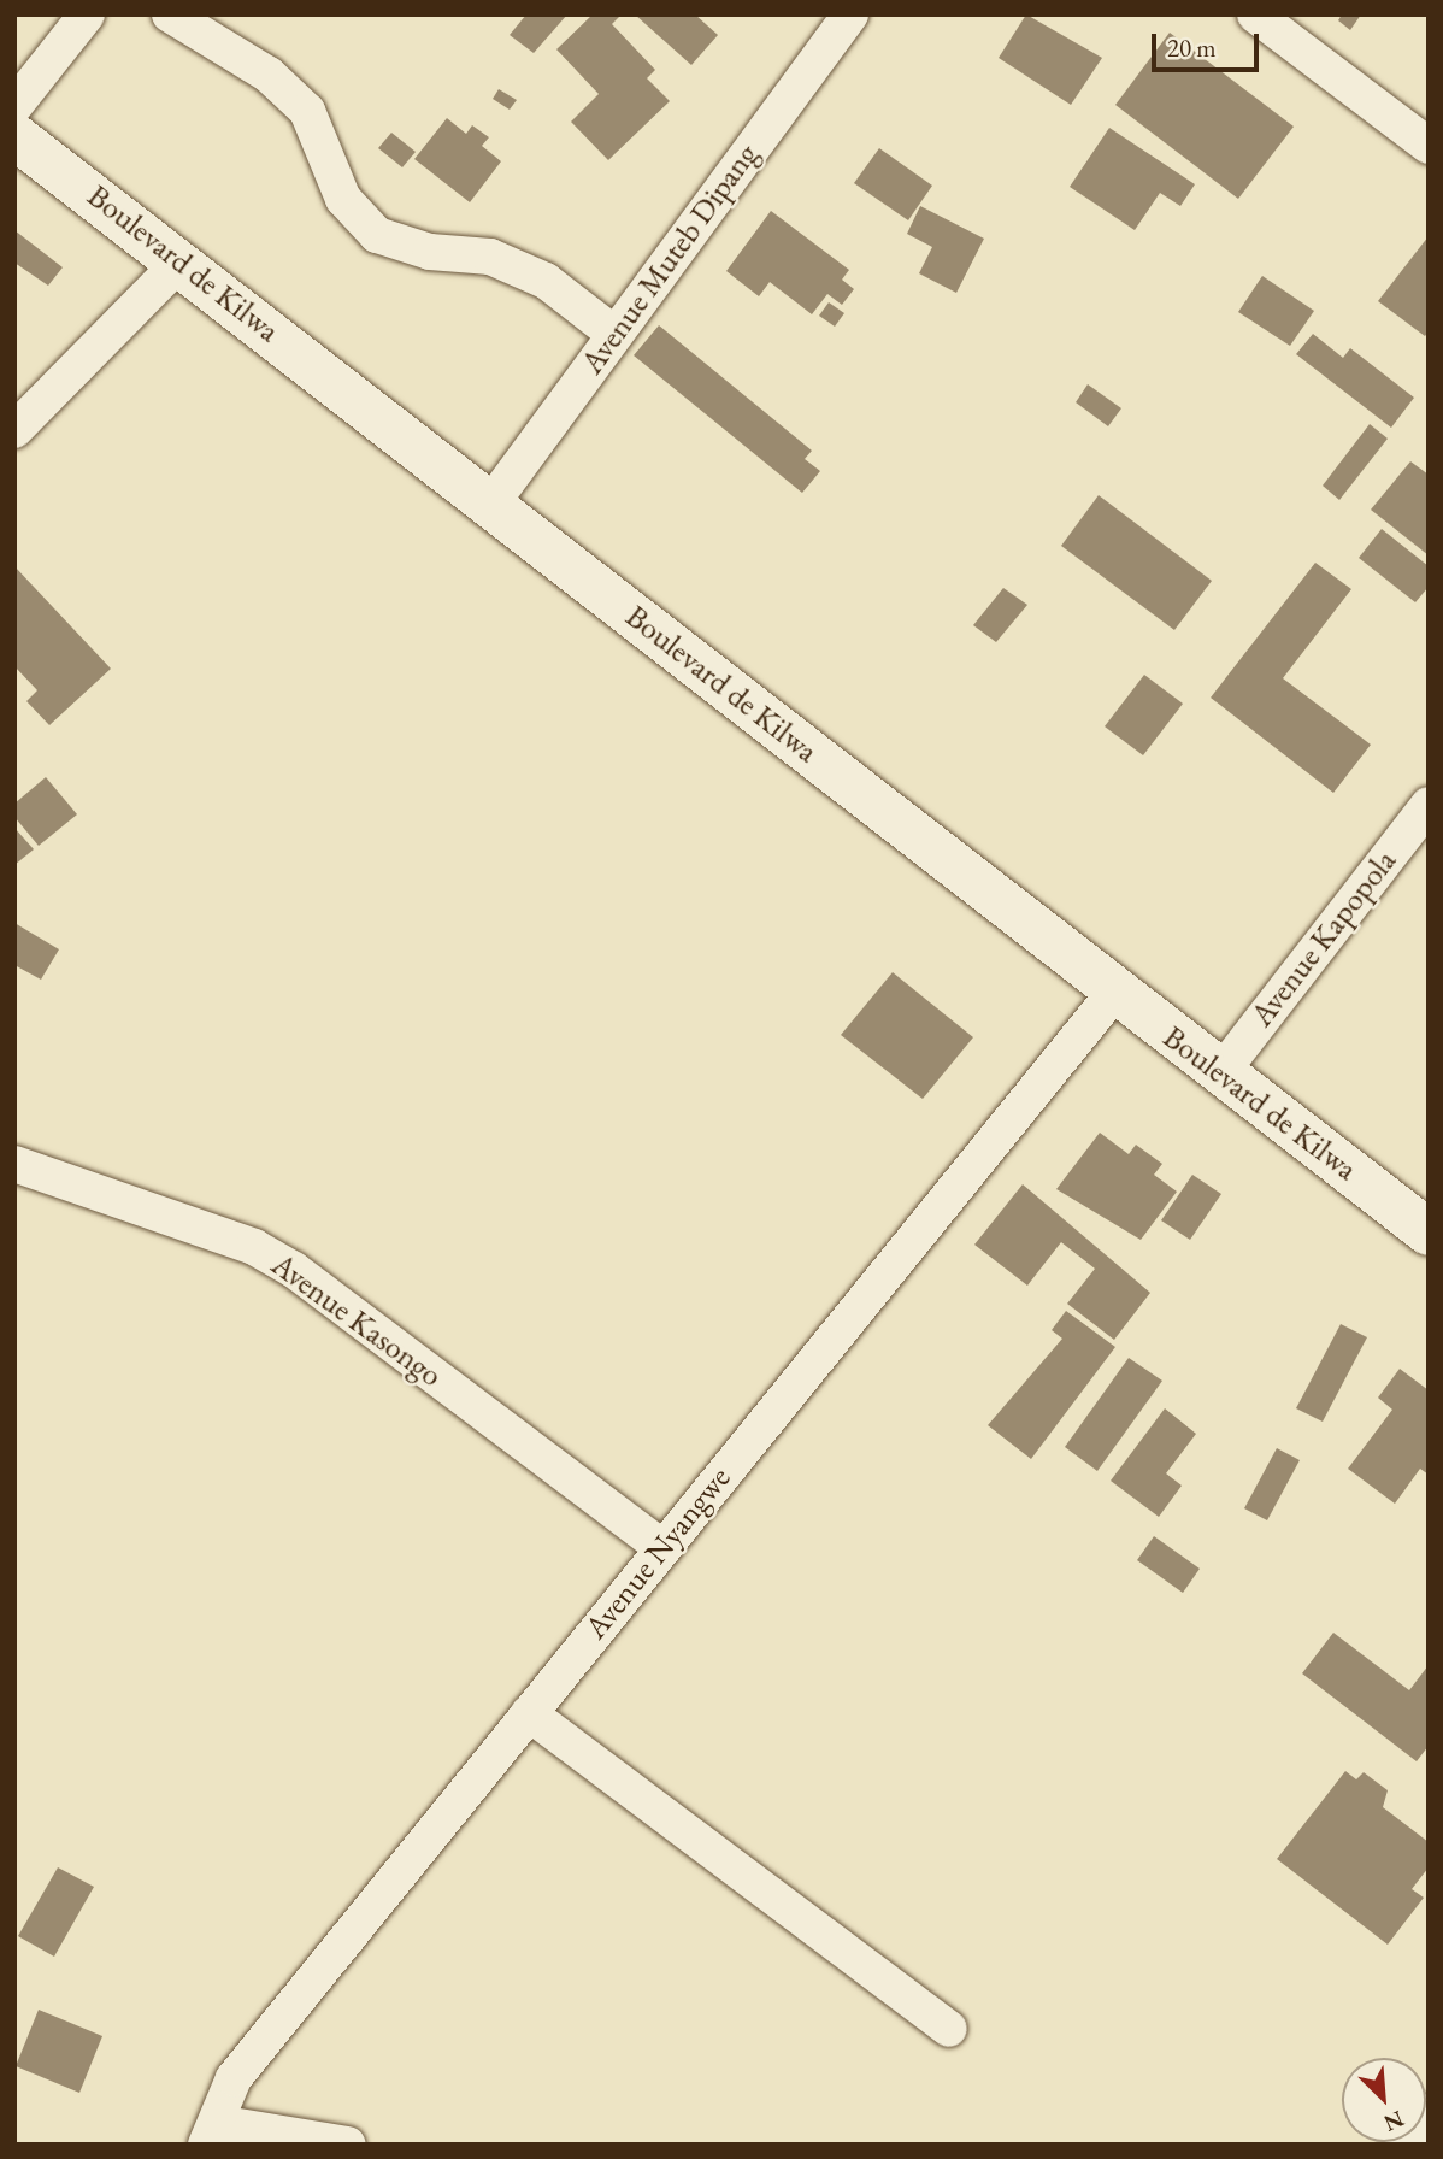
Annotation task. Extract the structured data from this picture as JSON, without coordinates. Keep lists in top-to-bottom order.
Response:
{
  "streets": {
    "street": [
      "Avenue Muteb Dipang",
      "Boulevard de Kilwa",
      "Avenue Kapopola",
      "Avenue Kasongo",
      "Avenue Nyangwe"
    ]
  },
  "crossings": [
    ["Avenue Muteb Dipang", "Boulevard de Kilwa"],
    ["Boulevard de Kilwa", "Avenue Kapopola"],
    ["Boulevard de Kilwa", "Avenue Nyangwe"],
    ["Avenue Kasongo", "Avenue Nyangwe"]
  ],
  "scale_bar": "20 m",
  "north": "bottom right"
}
